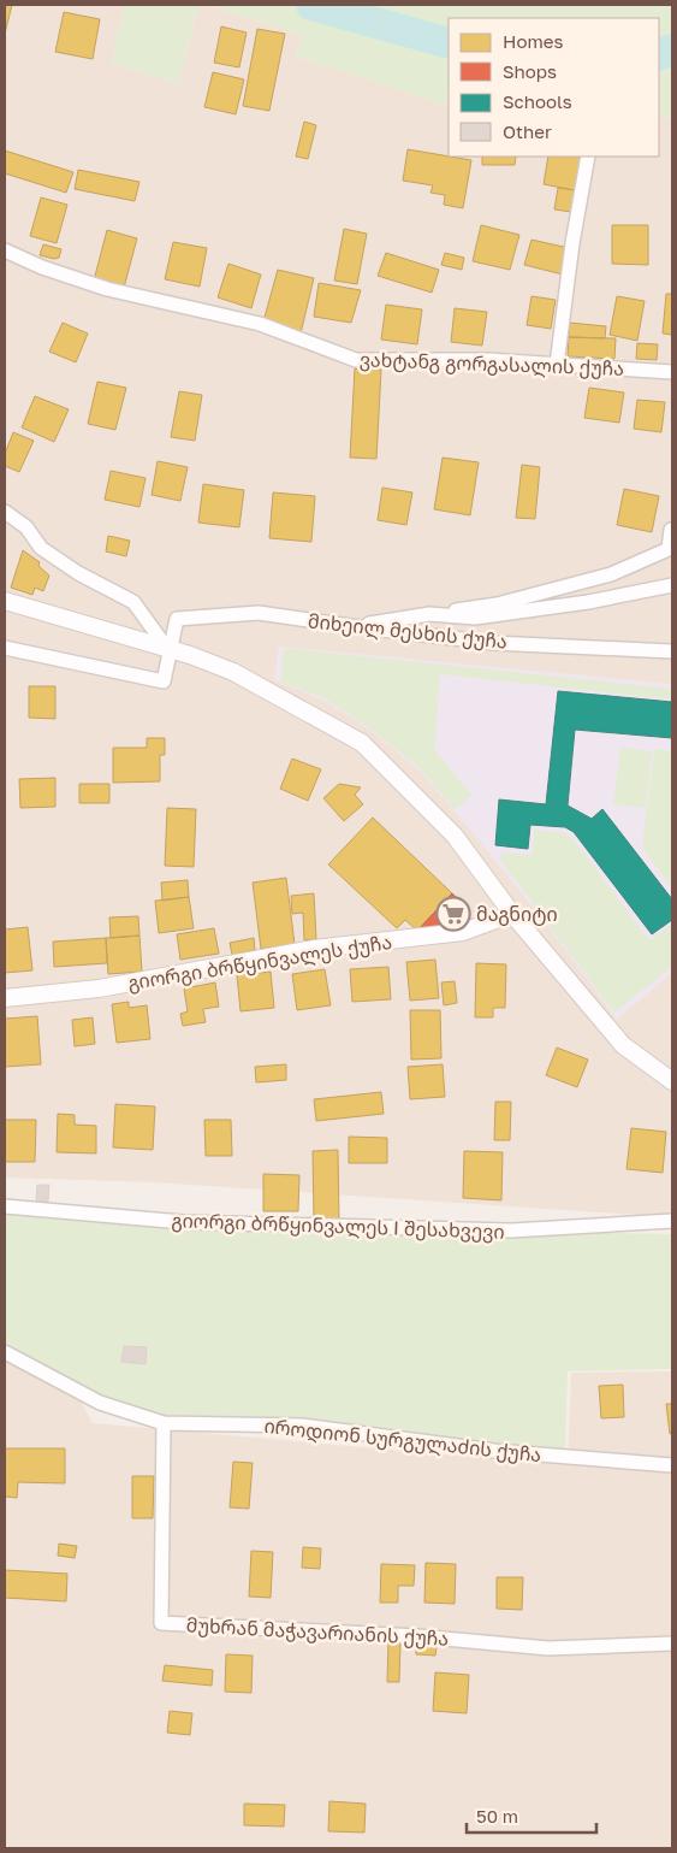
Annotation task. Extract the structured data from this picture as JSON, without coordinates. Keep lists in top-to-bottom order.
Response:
{
  "streets": {
    "street": [
      "ვახტანგ გორგასალის ქუჩა",
      "მიხეილ მესხის ქუჩა",
      "გიორგი ბრწყინვალეს ქუჩა",
      "გიორგი ბრწყინვალეს I შესახვევი",
      "იროდიონ სურგულაძის ქუჩა",
      "მუხრან მაჭავარიანის ქუჩა"
    ]
  },
  "crossings": [
    ["იროდიონ სურგულაძის ქუჩა", "მუხრან მაჭავარიანის ქუჩა"]
  ],
  "places": {
    "supermarket": ["მაგნიტი"]
  },
  "legend": [
    "Homes",
    "Shops",
    "Schools",
    "Other"
  ],
  "scale_bar": "50 m"
}
